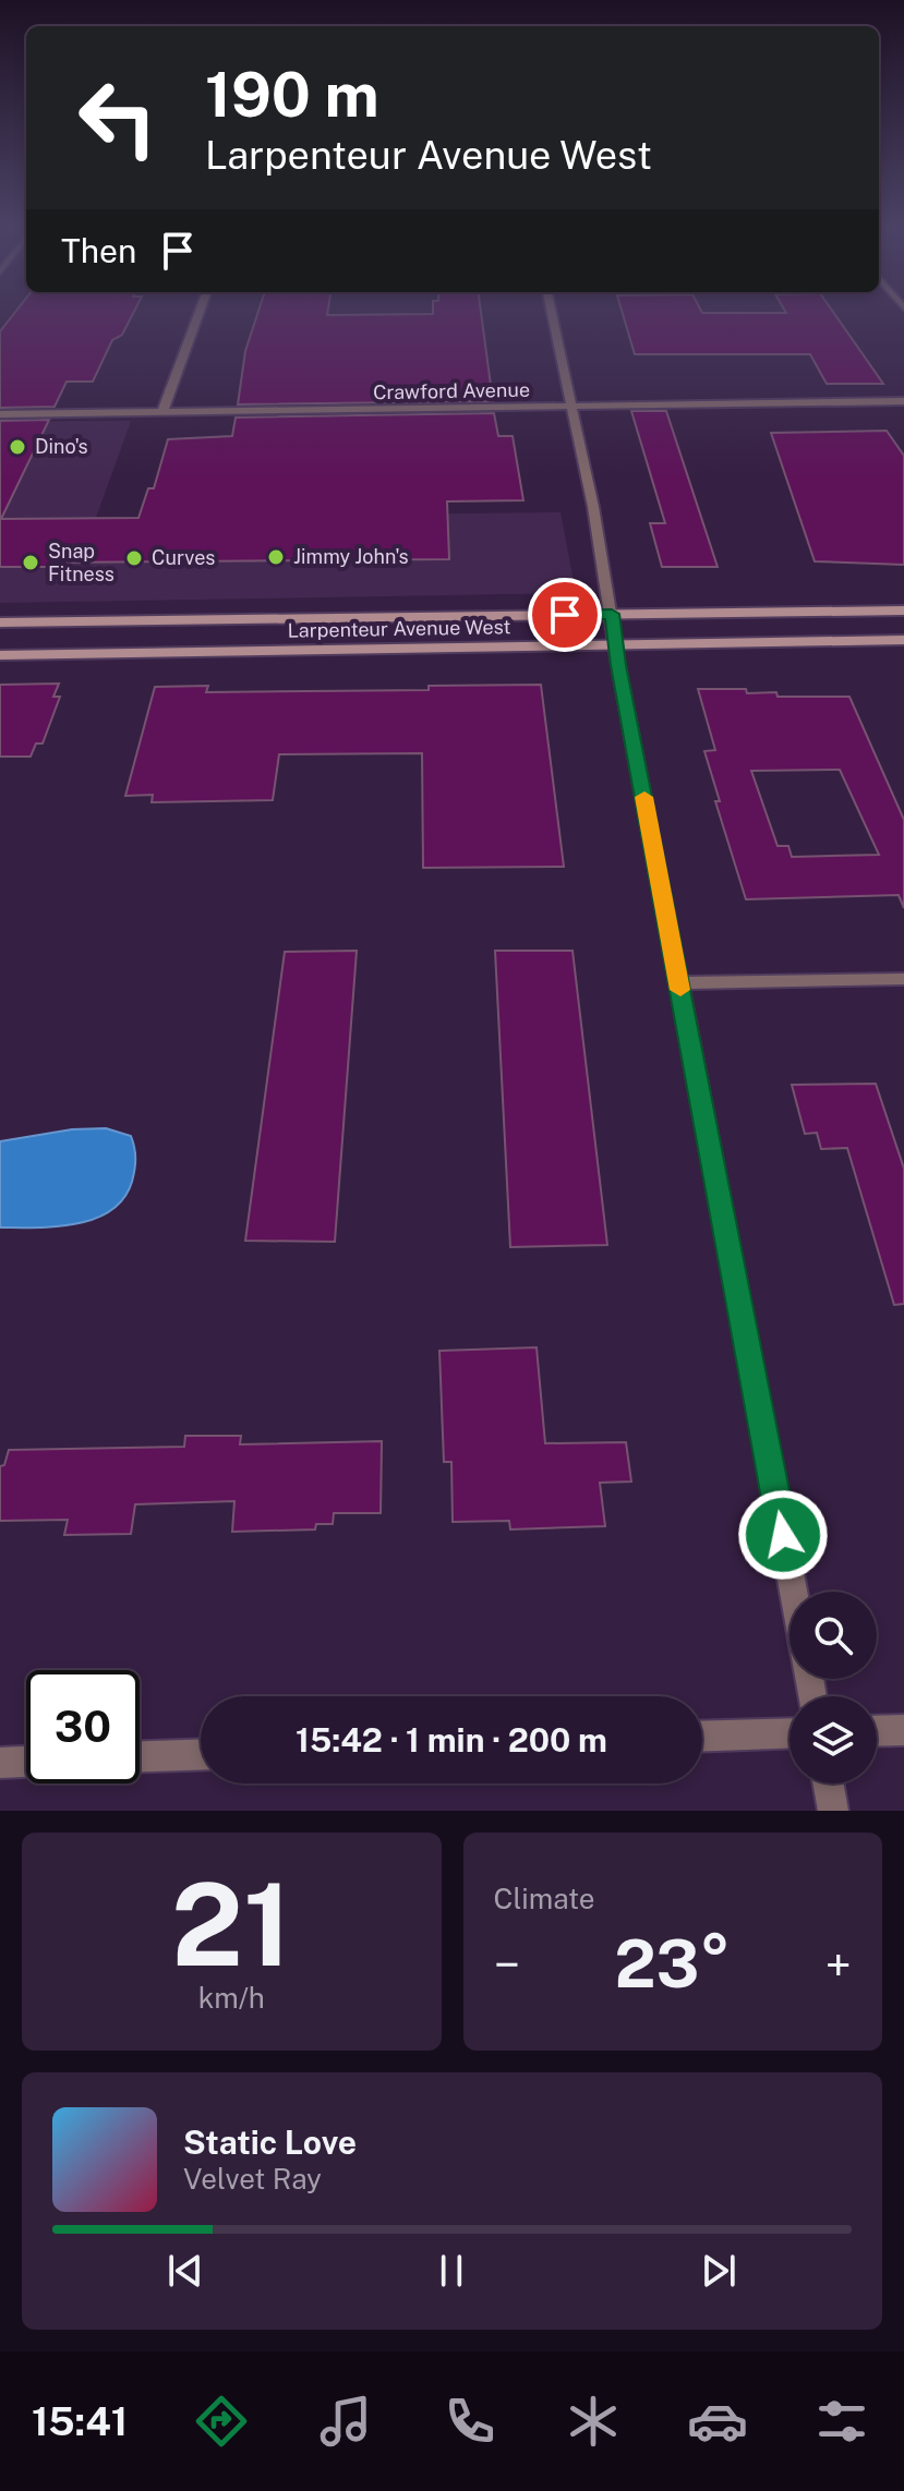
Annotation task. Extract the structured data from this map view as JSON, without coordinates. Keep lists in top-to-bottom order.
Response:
{
  "streets": {
    "main road": ["Larpenteur Avenue West"],
    "street": ["Crawford Avenue"]
  },
  "places": [
    "Dino's",
    "Jimmy John's",
    "Curves",
    "Snap Fitness"
  ],
  "page": {
    "turn": ["190 m", "Larpenteur Avenue West"],
    "then": "Then",
    "limit": "30",
    "trip": "15:42 · 1 min · 200 m",
    "tile": [
      ["21", "km/h"],
      "Climate"
    ],
    "heat": ["−", "23°", "+"],
    "song": ["Static Love", "Velvet Ray"],
    "tabs": "15:41"
  }
}
